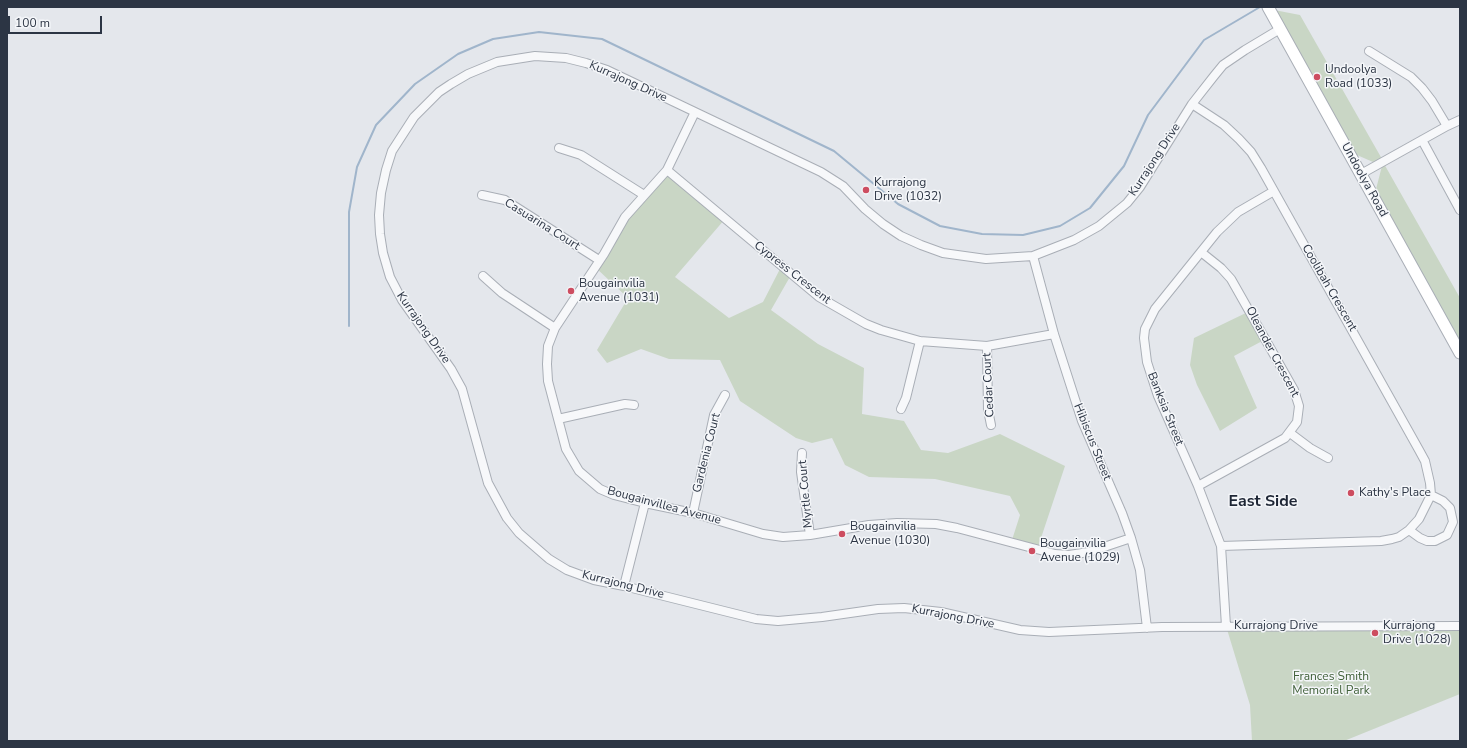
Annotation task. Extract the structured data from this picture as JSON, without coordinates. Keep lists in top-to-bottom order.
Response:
{
  "streets": {
    "main road": ["Undoolya Road"],
    "street": [
      "Kurrajong Drive",
      "Casuarina Court",
      "Cypress Crescent",
      "Coolibah Crescent",
      "Oleander Crescent",
      "Cedar Court",
      "Banksia Street",
      "Hibiscus Street",
      "Gardenia Court",
      "Myrtle Court",
      "Bougainvillea Avenue"
    ]
  },
  "crossings": [
    ["Kurrajong Drive", "Undoolya Road"],
    ["Kurrajong Drive", "Coolibah Crescent"],
    ["Kurrajong Drive", "Banksia Street"],
    ["Kurrajong Drive", "Hibiscus Street"],
    ["Kurrajong Drive", "Bougainvillea Avenue"],
    ["Casuarina Court", "Bougainvillea Avenue"],
    ["Cypress Crescent", "Cedar Court"],
    ["Cypress Crescent", "Hibiscus Street"],
    ["Cypress Crescent", "Bougainvillea Avenue"],
    ["Coolibah Crescent", "Banksia Street"],
    ["Oleander Crescent", "Banksia Street"],
    ["Hibiscus Street", "Bougainvillea Avenue"],
    ["Gardenia Court", "Bougainvillea Avenue"],
    ["Myrtle Court", "Bougainvillea Avenue"]
  ],
  "districts": ["East Side"],
  "parks": ["Frances Smith Memorial Park"],
  "places": [
    "Undoolya Road (1033)",
    "Kurrajong Drive (1032)",
    "Bougainvilia Avenue (1031)",
    "Kathy's Place",
    "Bougainvilia Avenue (1030)",
    "Bougainvilia Avenue (1029)",
    "Kurrajong Drive (1028)"
  ],
  "scale_bar": "100 m"
}
